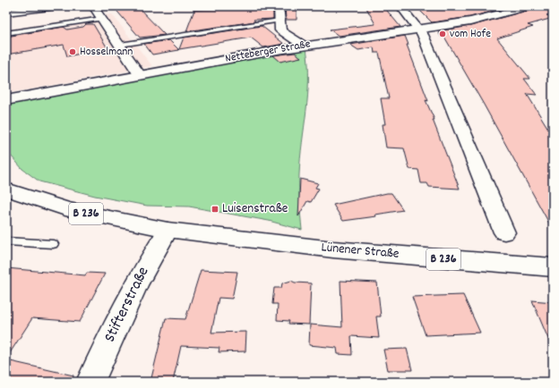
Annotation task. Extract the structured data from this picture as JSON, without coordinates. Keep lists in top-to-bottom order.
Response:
{
  "streets": {
    "street": [
      "Netteberger Straße",
      "B 236",
      "Lünener Straße",
      "Stifterstraße"
    ]
  },
  "crossings": [
    ["B 236", "Lünener Straße"],
    ["B 236", "Stifterstraße"],
    ["Lünener Straße", "Stifterstraße"]
  ],
  "places": {
    "other": ["vom Hofe", "Hosselmann"],
    "transit": ["Luisenstraße"]
  }
}
